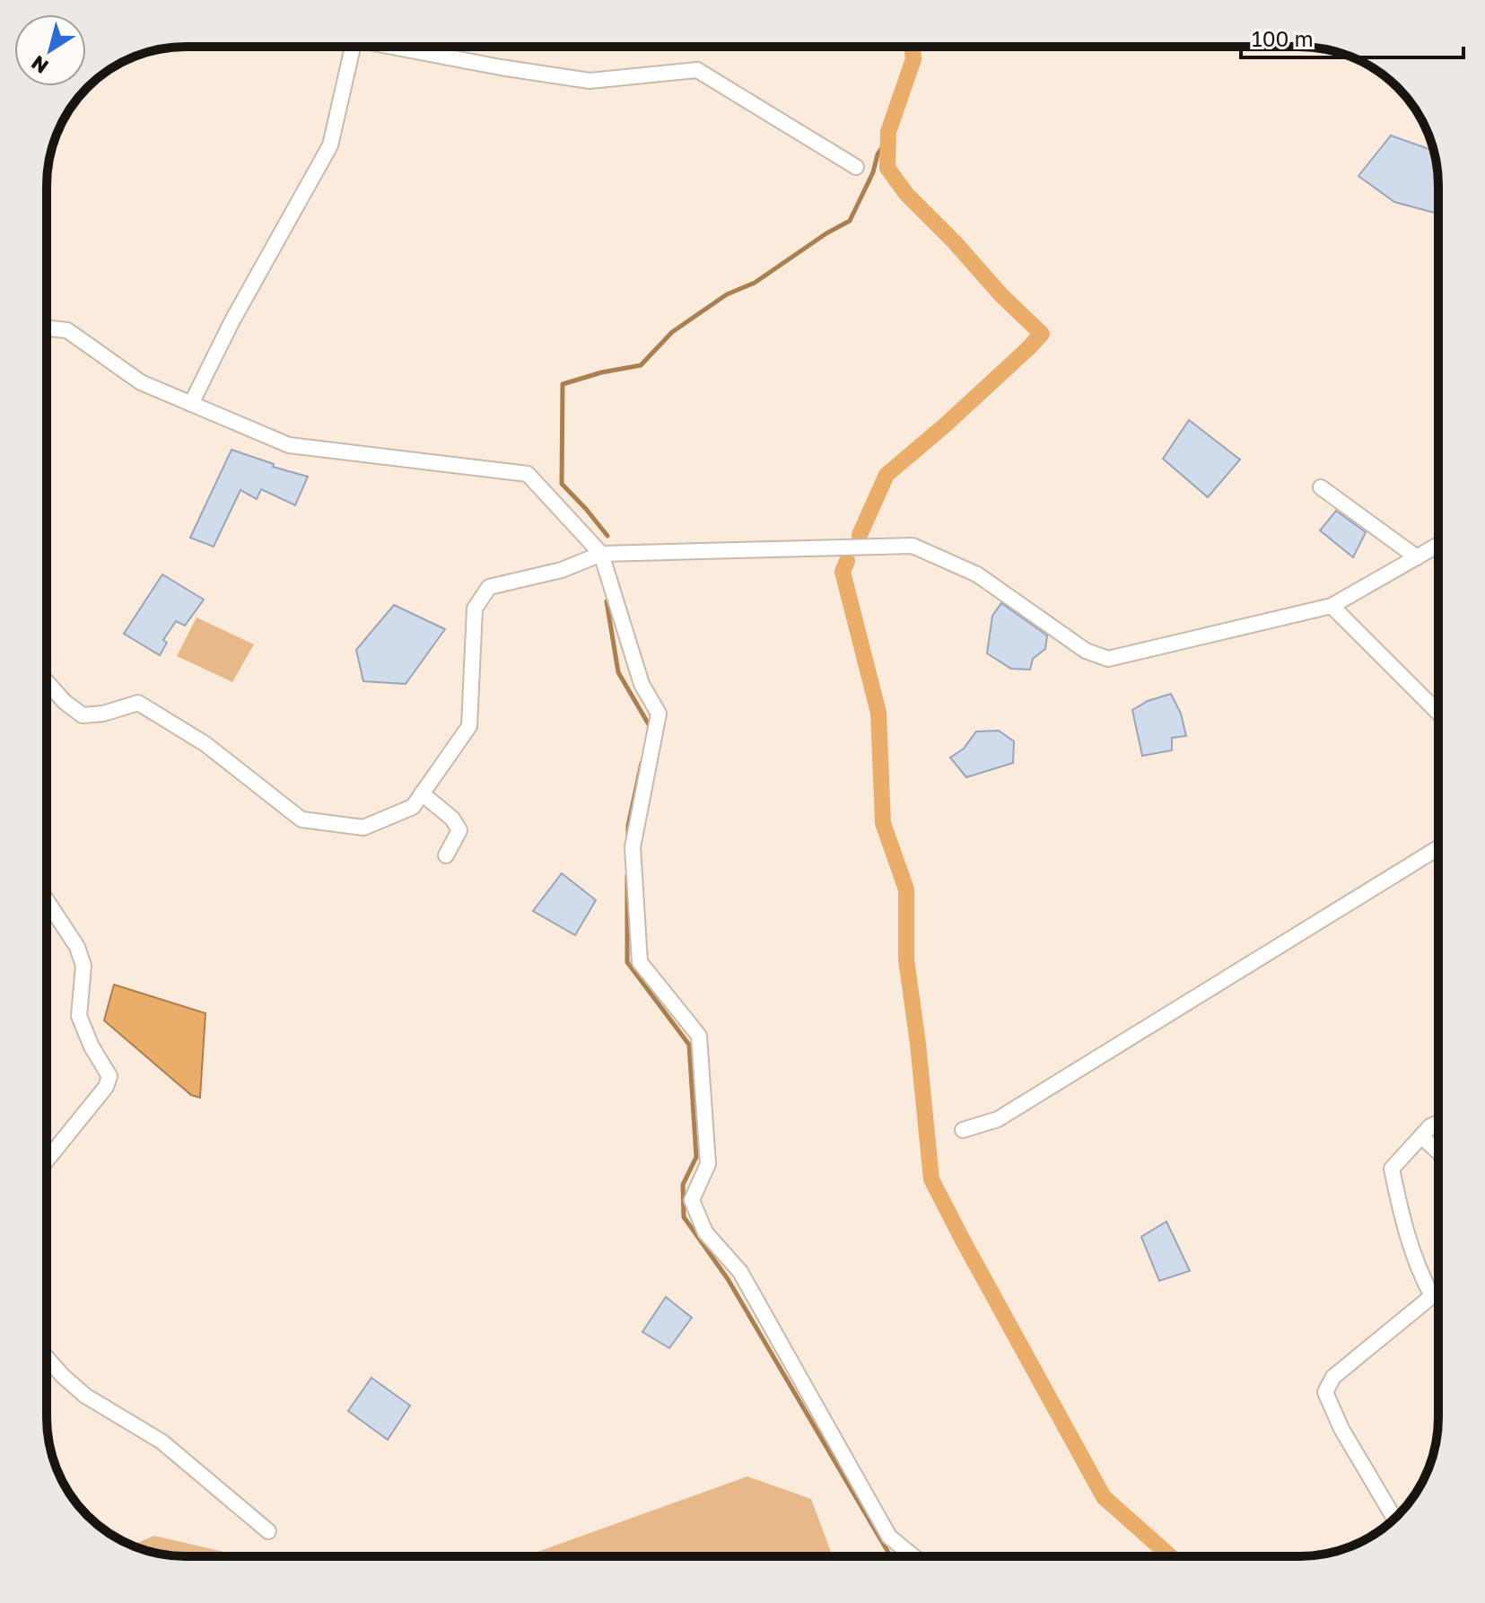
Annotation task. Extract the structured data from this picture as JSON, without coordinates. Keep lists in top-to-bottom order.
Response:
{
  "scale_bar": "100 m",
  "north": "bottom left"
}
